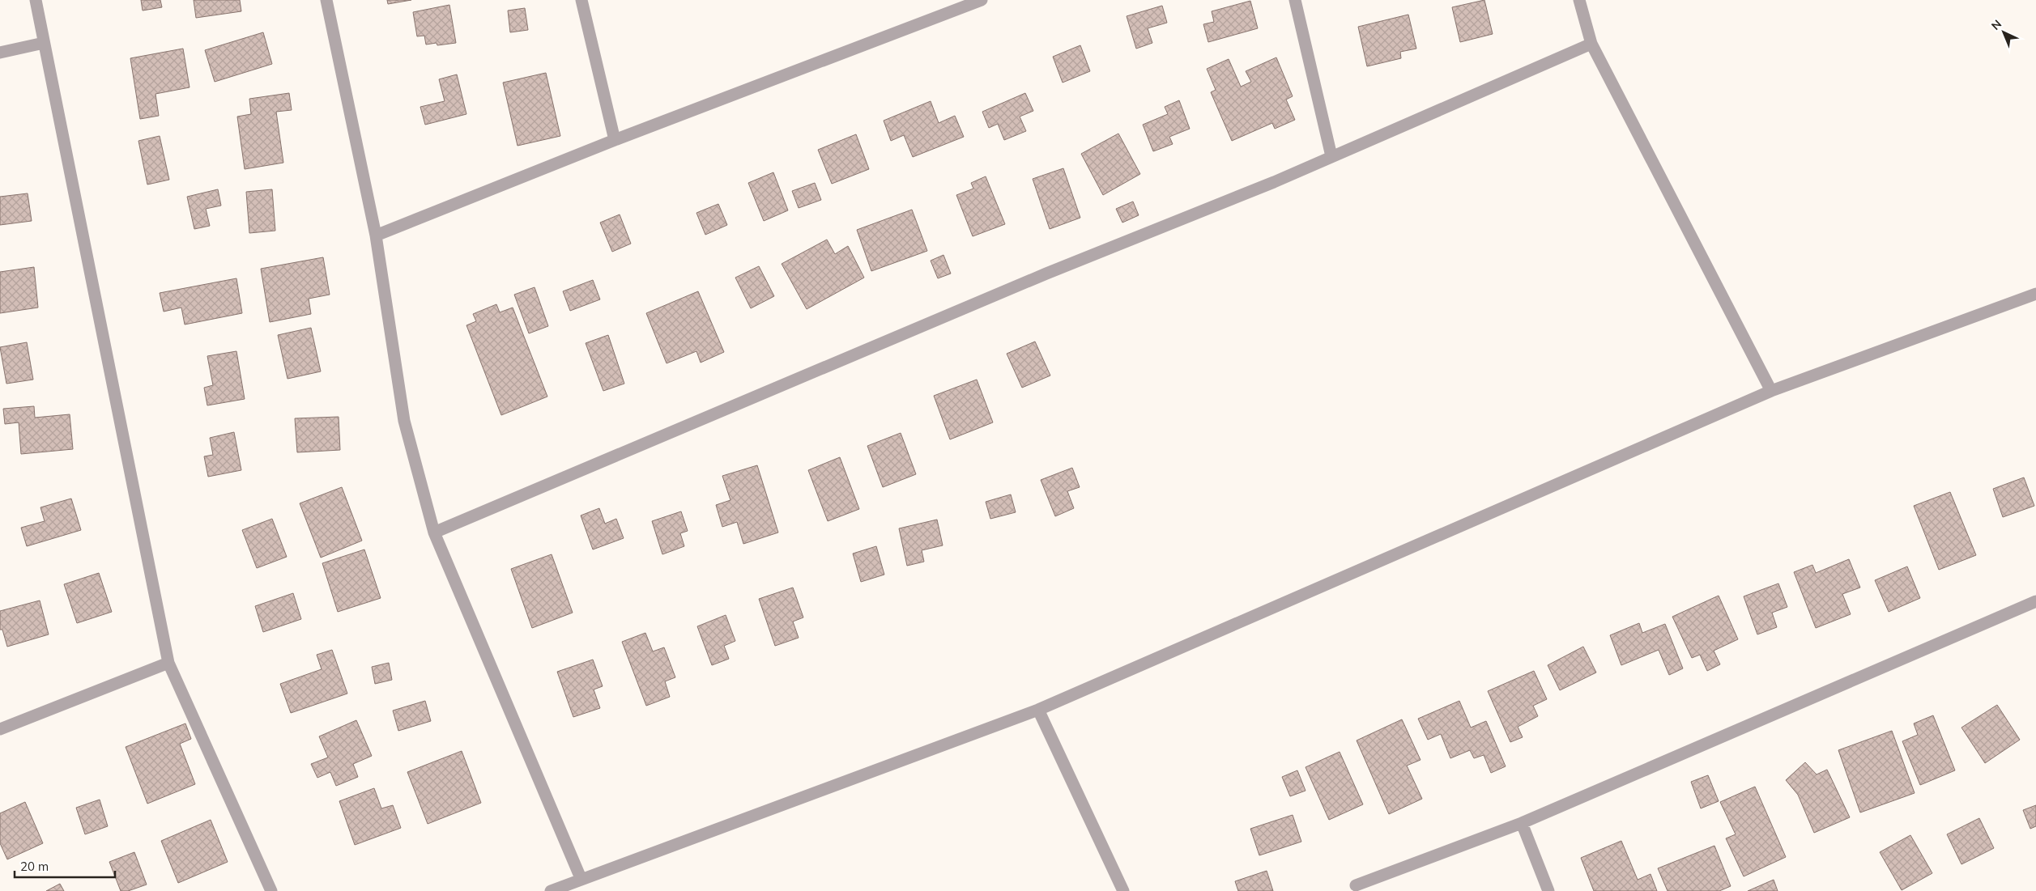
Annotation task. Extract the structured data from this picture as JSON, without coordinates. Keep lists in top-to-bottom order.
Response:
{
  "scale_bar": "20 m",
  "north": "top left"
}
